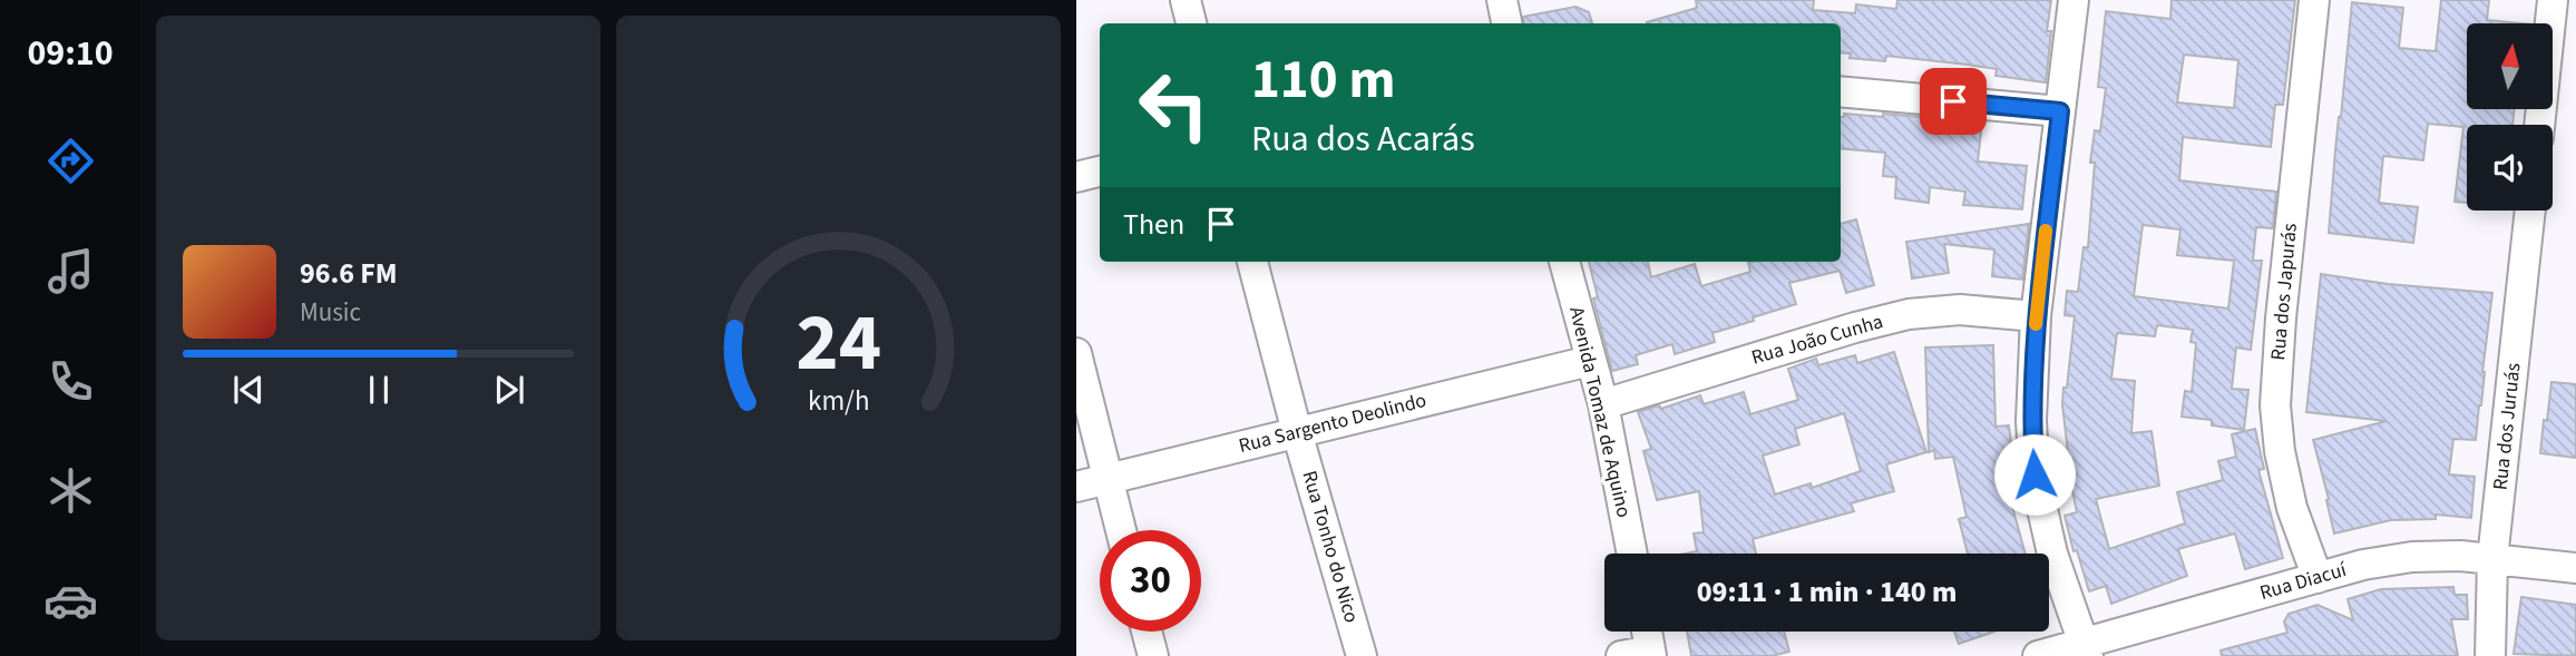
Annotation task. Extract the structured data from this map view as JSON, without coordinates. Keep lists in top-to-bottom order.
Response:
{
  "streets": {
    "street": [
      "Rua dos Japurás",
      "Rua João Cunha",
      "Avenida Tomaz de Aquino",
      "Rua Sargento Deolindo",
      "Rua dos Juruás",
      "Rua Tonho do Nico",
      "Rua Diacuí"
    ]
  },
  "crossings": [
    ["Rua dos Japurás", "Rua Diacuí"],
    ["Rua João Cunha", "Avenida Tomaz de Aquino"],
    ["Avenida Tomaz de Aquino", "Rua Sargento Deolindo"],
    ["Rua Sargento Deolindo", "Rua Tonho do Nico"],
    ["Rua dos Juruás", "Rua Diacuí"]
  ],
  "north": "top",
  "page": {
    "tabs": "09:10",
    "turn": ["110 m", "Rua dos Acarás"],
    "then": "Then",
    "song": ["96.6 FM", "Music"],
    "limit": "30",
    "trip": "09:11 · 1 min · 140 m",
    "gauge": ["24", "km/h"]
  }
}
